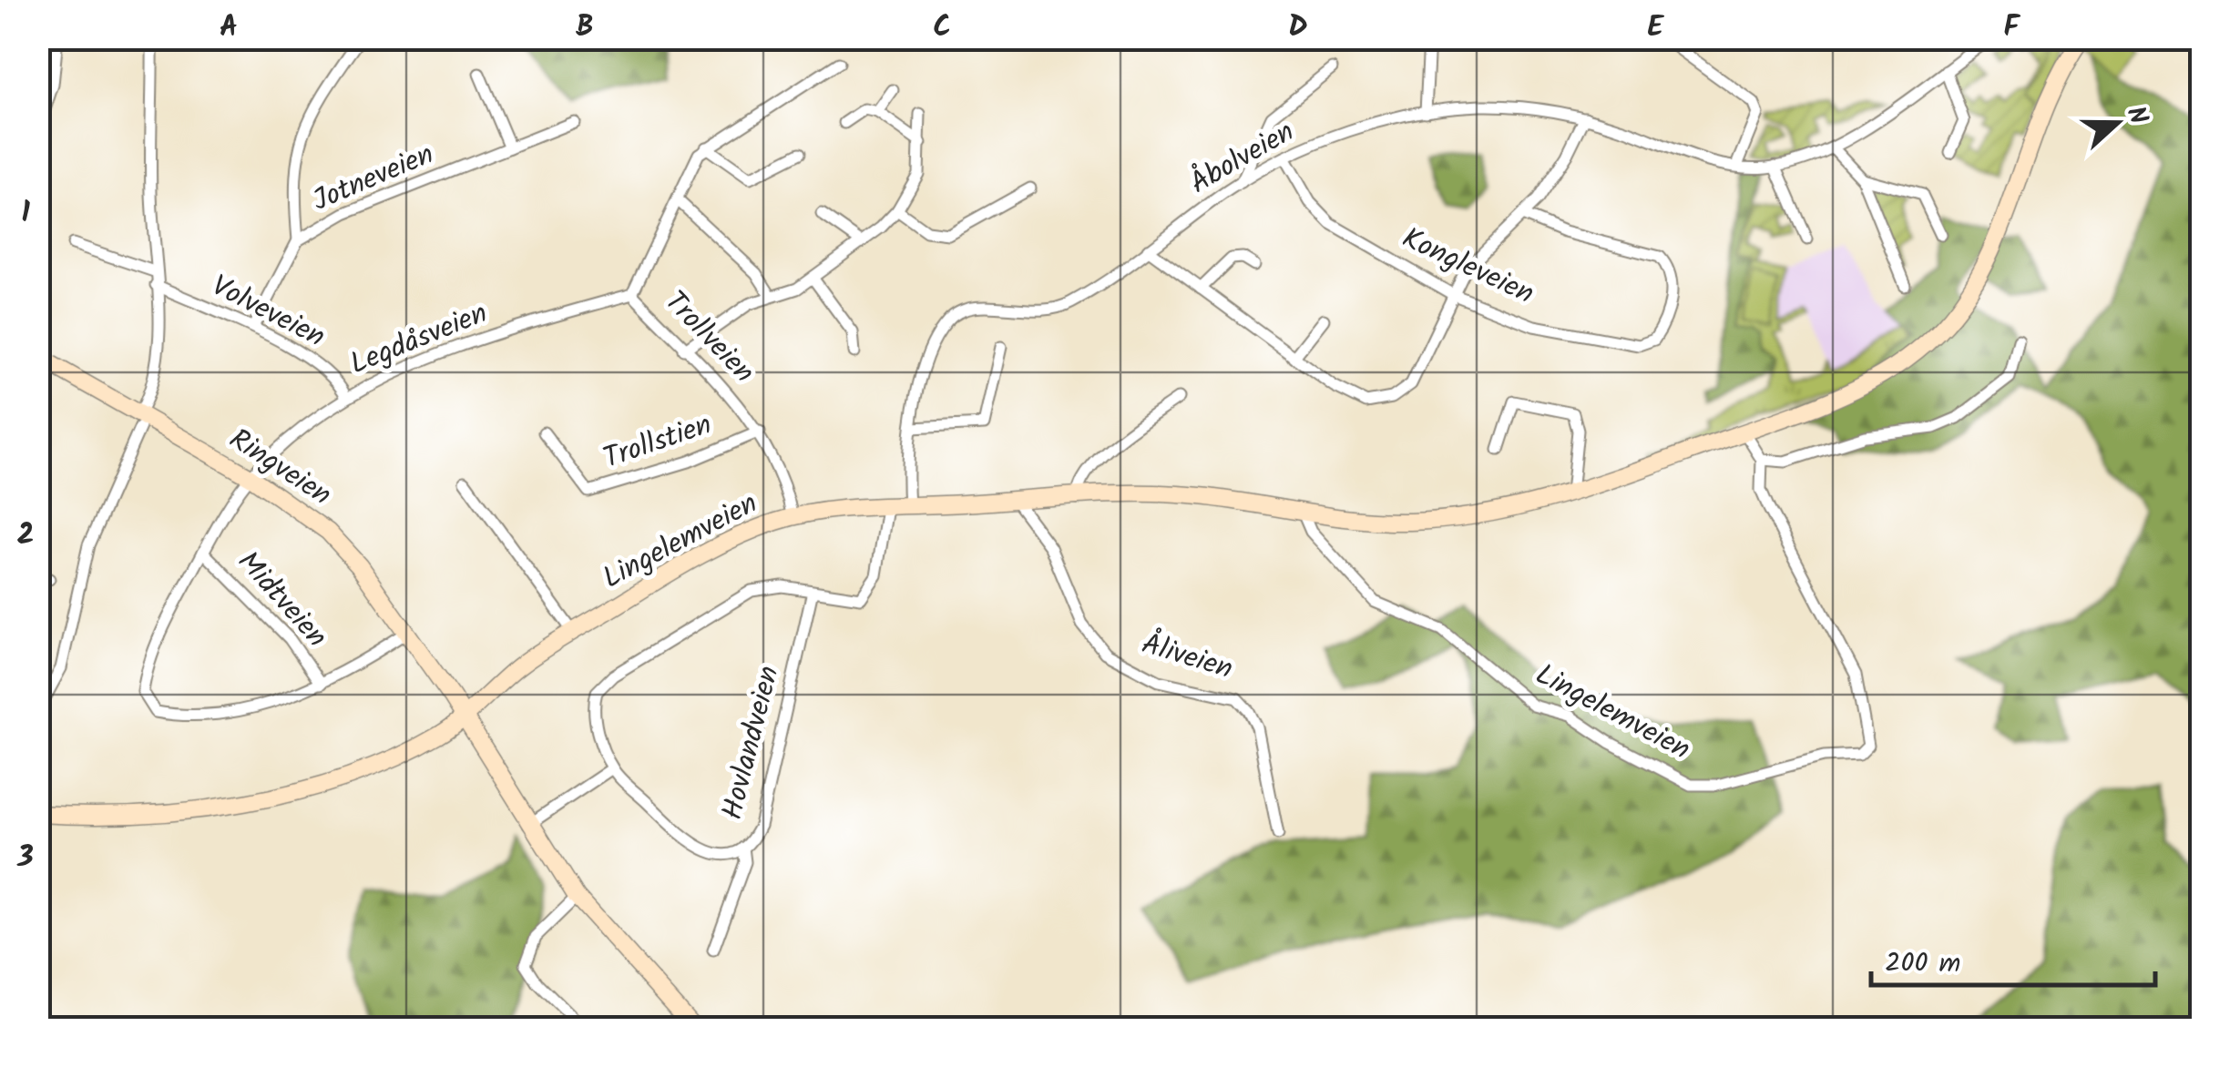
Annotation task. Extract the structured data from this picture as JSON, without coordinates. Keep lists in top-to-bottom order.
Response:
{
  "streets": {
    "main road": ["Ringveien", "Lingelemveien"],
    "street": [
      "Åbolveien",
      "Jotneveien",
      "Kongleveien",
      "Volveveien",
      "Trollveien",
      "Legdåsveien",
      "Trollstien",
      "Midtveien",
      "Åliveien",
      "Hovlandveien"
    ]
  },
  "crossings": [
    ["Åbolveien", "Kongleveien"],
    ["Åbolveien", "Lingelemveien"],
    ["Jotneveien", "Volveveien"],
    ["Volveveien", "Legdåsveien"],
    ["Trollveien", "Legdåsveien"],
    ["Trollveien", "Trollstien"],
    ["Trollveien", "Lingelemveien"],
    ["Legdåsveien", "Ringveien"],
    ["Legdåsveien", "Midtveien"],
    ["Ringveien", "Lingelemveien"],
    ["Lingelemveien", "Åliveien"],
    ["Lingelemveien", "Hovlandveien"]
  ],
  "scale_bar": "200 m",
  "north": "right",
  "grid": {
    "columns": [
      "A",
      "B",
      "C",
      "D",
      "E",
      "F"
    ],
    "rows": ["1", "2", "3"]
  }
}
